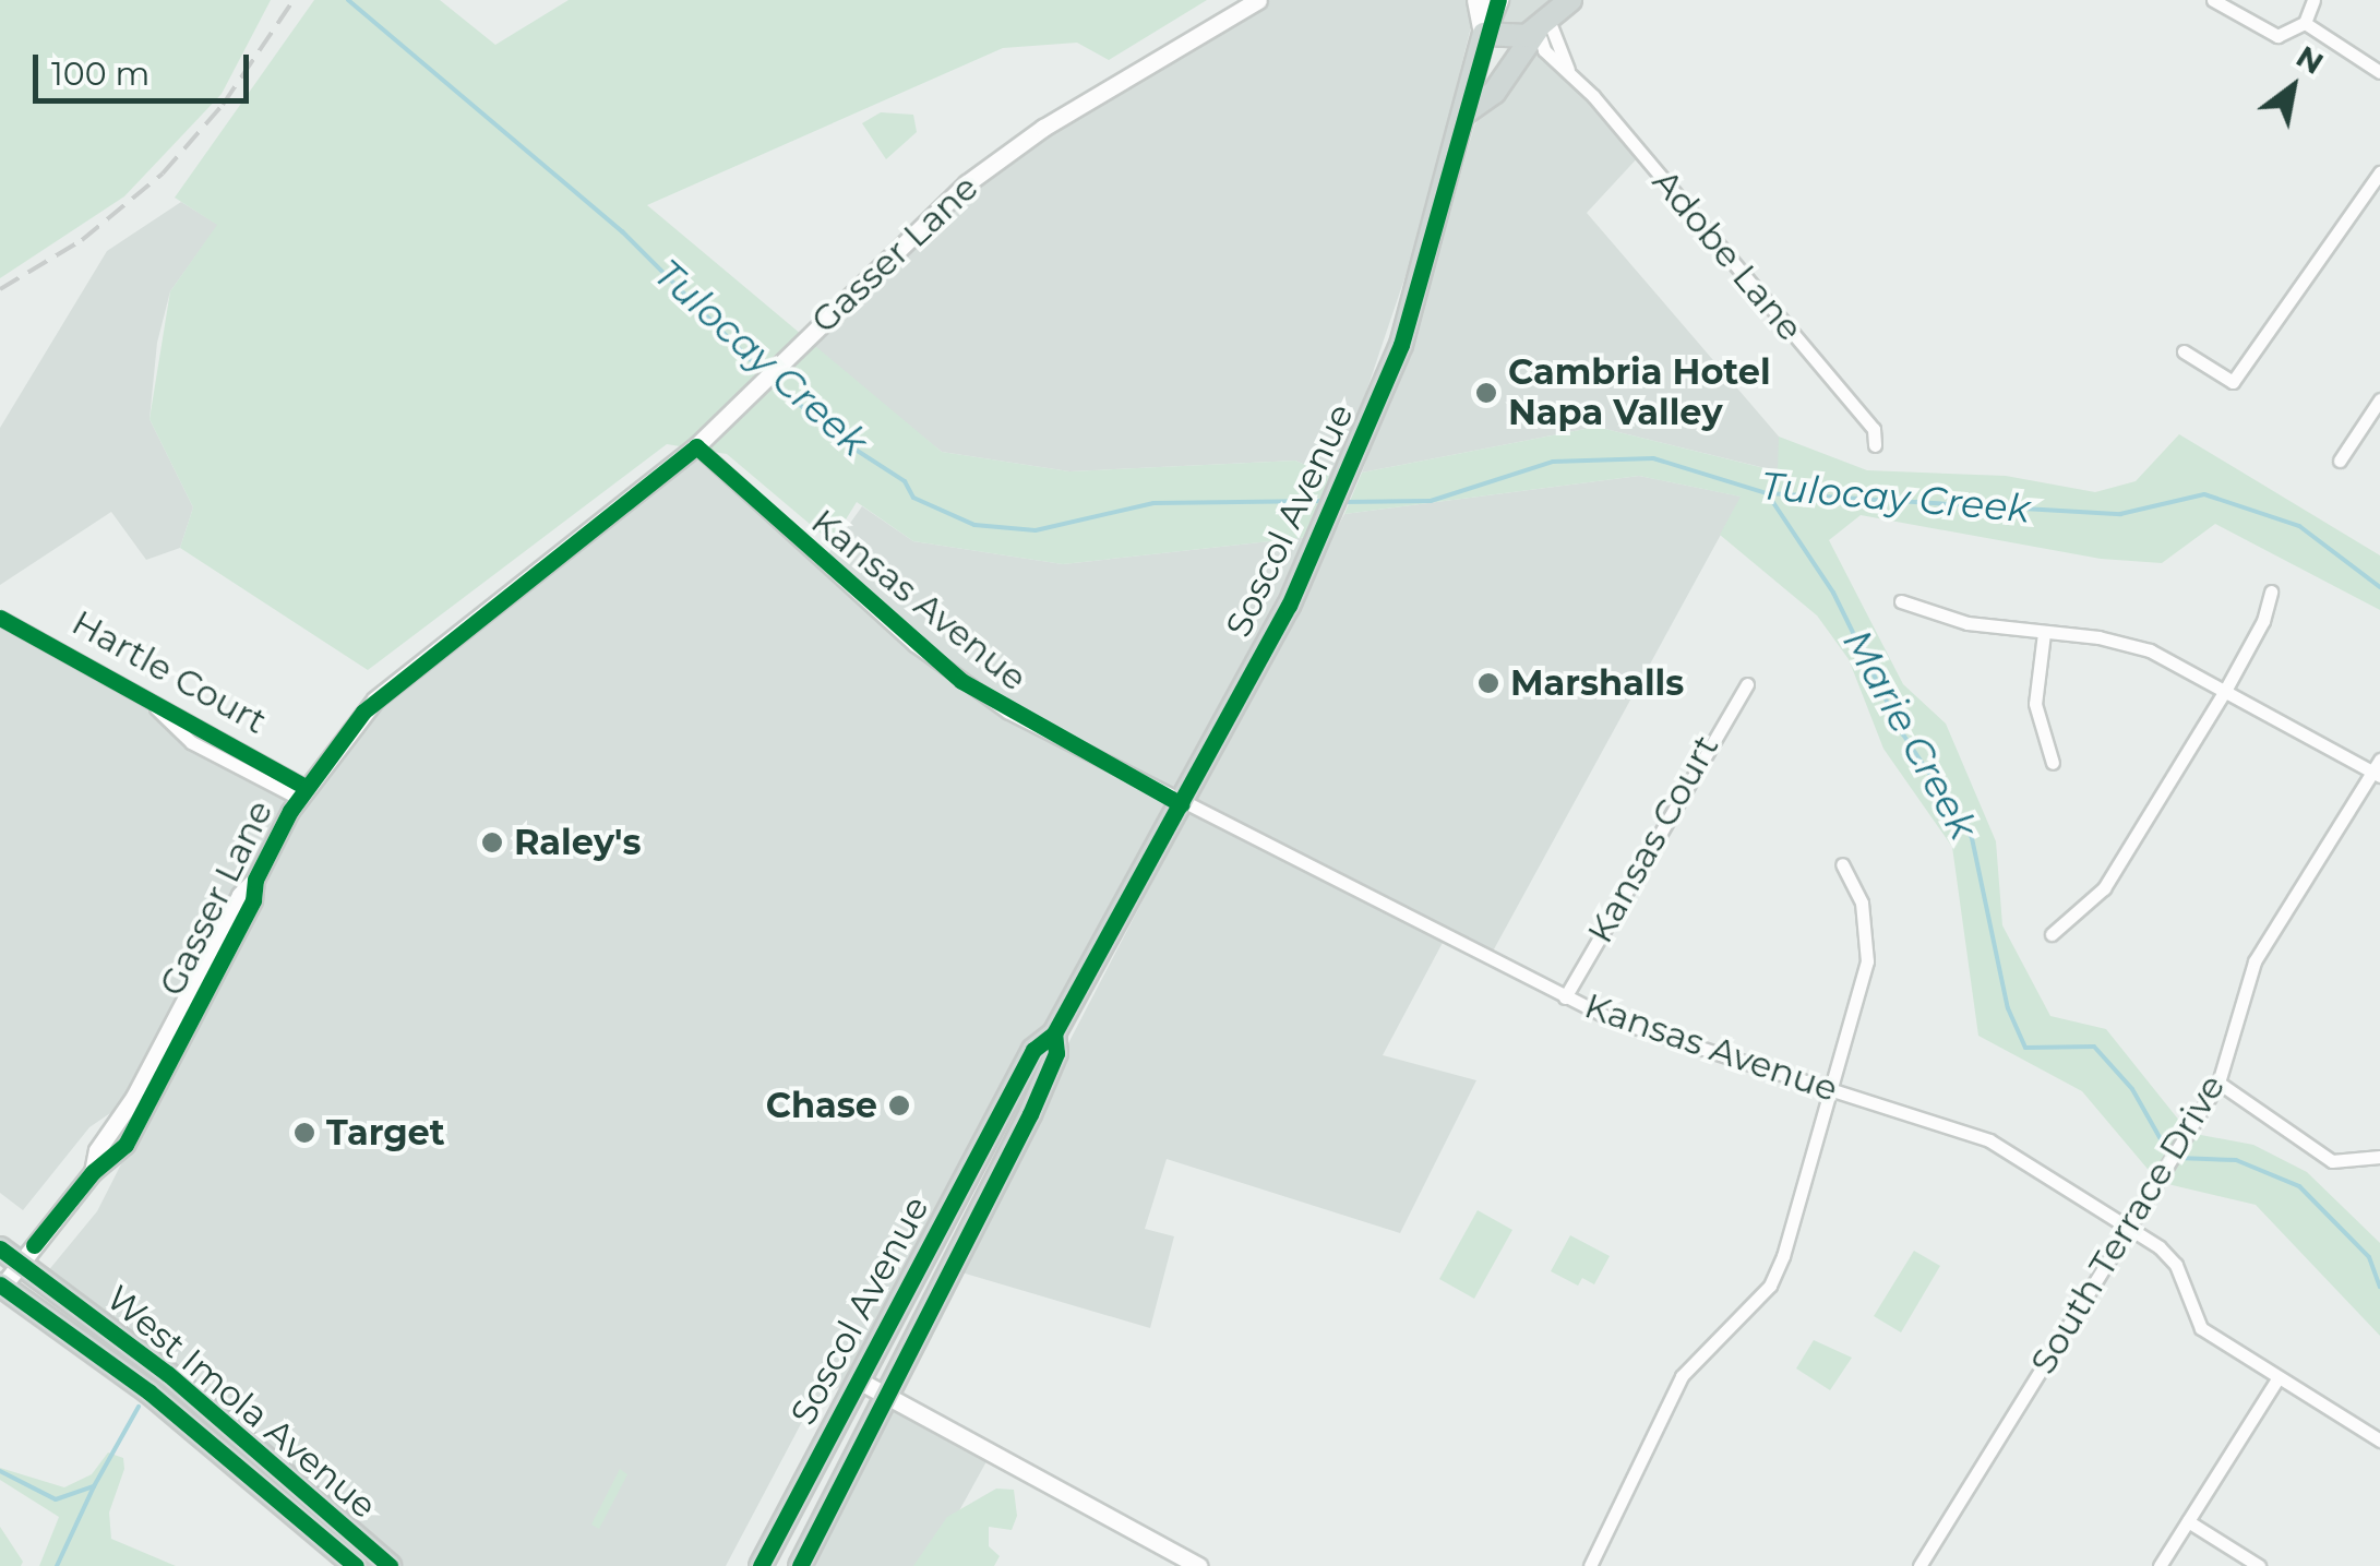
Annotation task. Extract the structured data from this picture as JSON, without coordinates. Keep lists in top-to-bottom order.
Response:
{
  "streets": {
    "main road": ["Soscol Avenue", "West Imola Avenue"],
    "street": [
      "Gasser Lane",
      "Adobe Lane",
      "Kansas Avenue",
      "Hartle Court",
      "Kansas Court",
      "South Terrace Drive"
    ]
  },
  "crossings": [
    ["Gasser Lane", "Kansas Avenue"],
    ["Gasser Lane", "Hartle Court"],
    ["Gasser Lane", "West Imola Avenue"],
    ["Soscol Avenue", "Kansas Avenue"],
    ["Kansas Avenue", "Kansas Court"],
    ["Kansas Avenue", "South Terrace Drive"]
  ],
  "water": ["Tulocay Creek", "Marie Creek"],
  "places": [
    "Cambria Hotel Napa Valley",
    "Marshalls",
    "Raley's",
    "Chase",
    "Target"
  ],
  "scale_bar": "100 m",
  "north": "top right"
}
